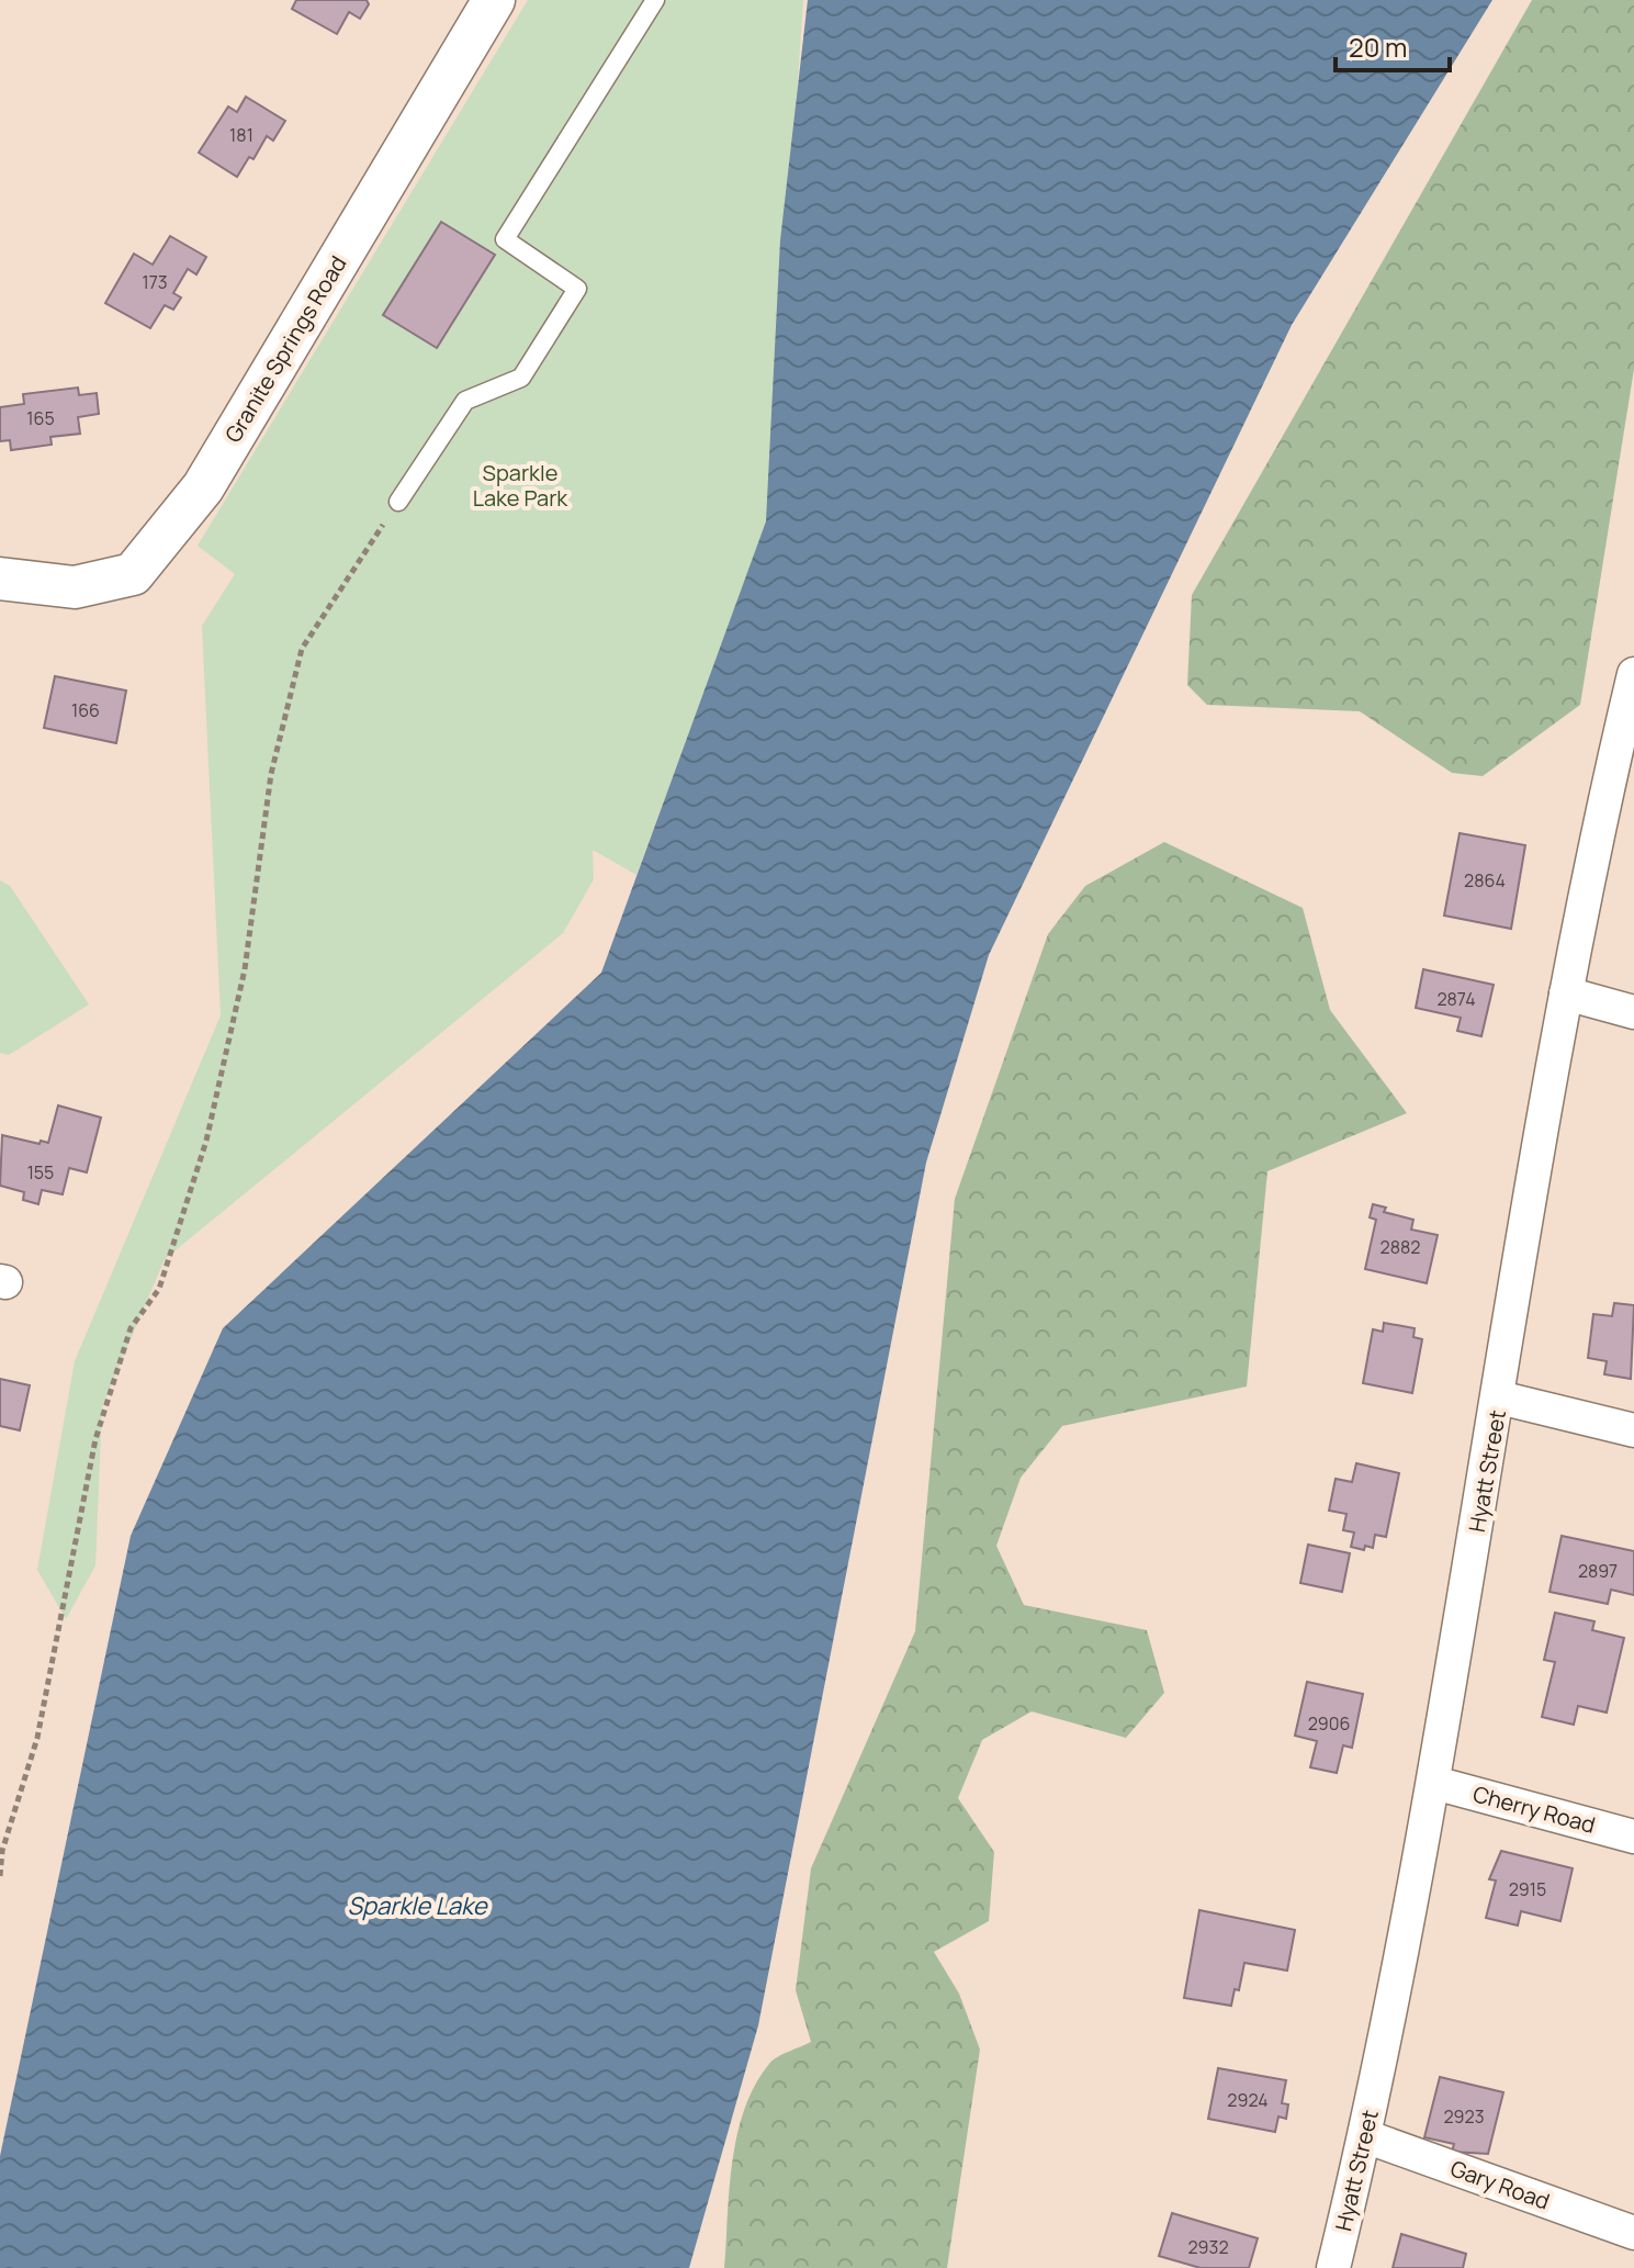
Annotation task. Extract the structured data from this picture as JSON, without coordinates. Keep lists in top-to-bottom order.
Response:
{
  "streets": {
    "street": [
      "Granite Springs Road",
      "Hyatt Street",
      "Cherry Road",
      "Gary Road"
    ]
  },
  "crossings": [
    ["Hyatt Street", "Cherry Road"],
    ["Hyatt Street", "Gary Road"]
  ],
  "water": ["Sparkle Lake"],
  "parks": ["Sparkle Lake Park"],
  "house_numbers": [
    "181",
    "173",
    "165",
    "166",
    "2864",
    "2874",
    "155",
    "2882",
    "2897",
    "2906",
    "2915",
    "2924",
    "2923",
    "2932"
  ],
  "scale_bar": "20 m"
}
